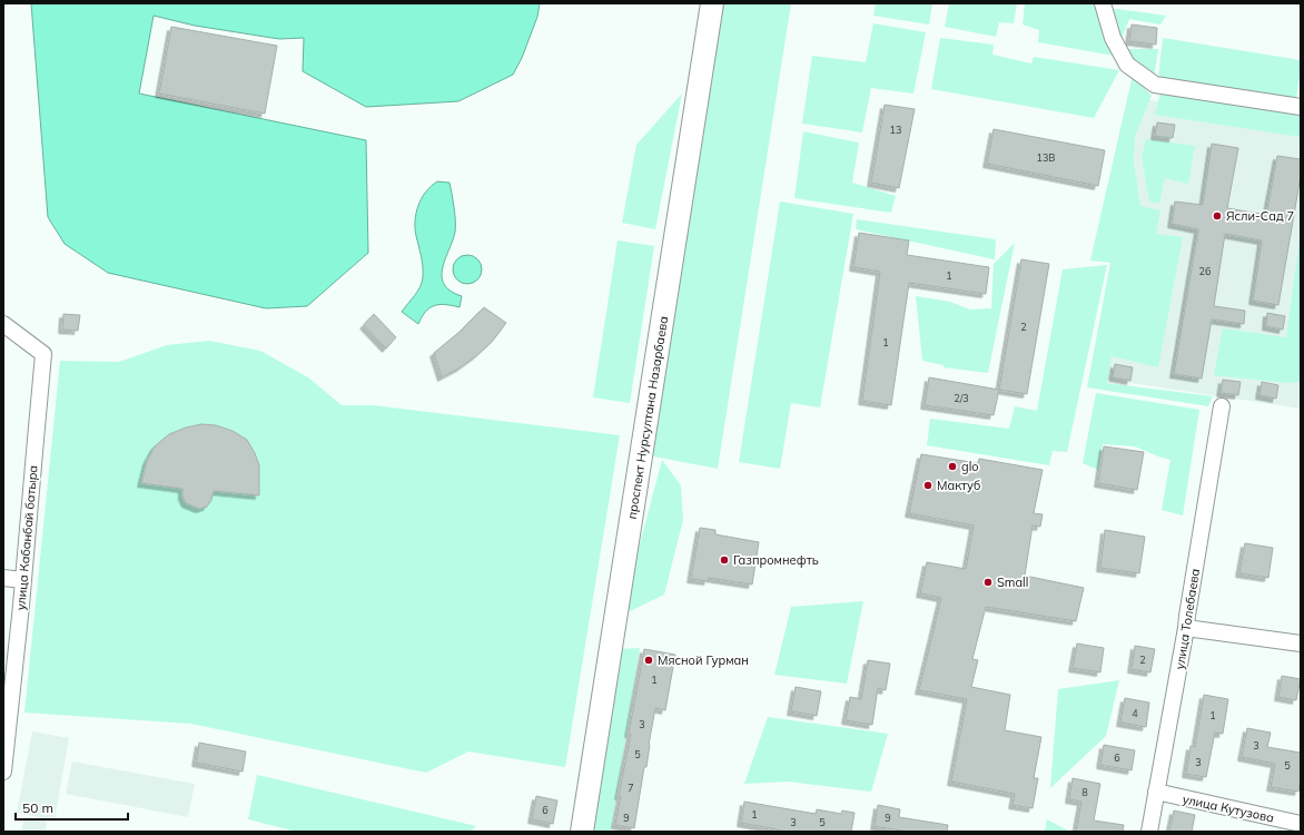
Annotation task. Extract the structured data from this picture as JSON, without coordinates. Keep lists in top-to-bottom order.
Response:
{
  "streets": {
    "main road": ["проспект Нурсултана Назарбаева"],
    "street": ["улица Кабанбай батыра", "улица Толебаева", "улица Кутузова"]
  },
  "crossings": [
    ["улица Толебаева", "улица Кутузова"]
  ],
  "places": [
    "Ясли-Сад 7",
    "glo",
    "Мактуб",
    "Газпромнефть",
    "Small",
    "Мясной Гурман"
  ],
  "house_numbers": [
    "13",
    "13В",
    "26",
    "1",
    "2",
    "1",
    "2/3",
    "2",
    "1",
    "4",
    "1",
    "3",
    "3",
    "5",
    "6",
    "3",
    "5",
    "7",
    "8",
    "6",
    "1",
    "9",
    "9",
    "3",
    "5"
  ],
  "scale_bar": "50 m"
}
